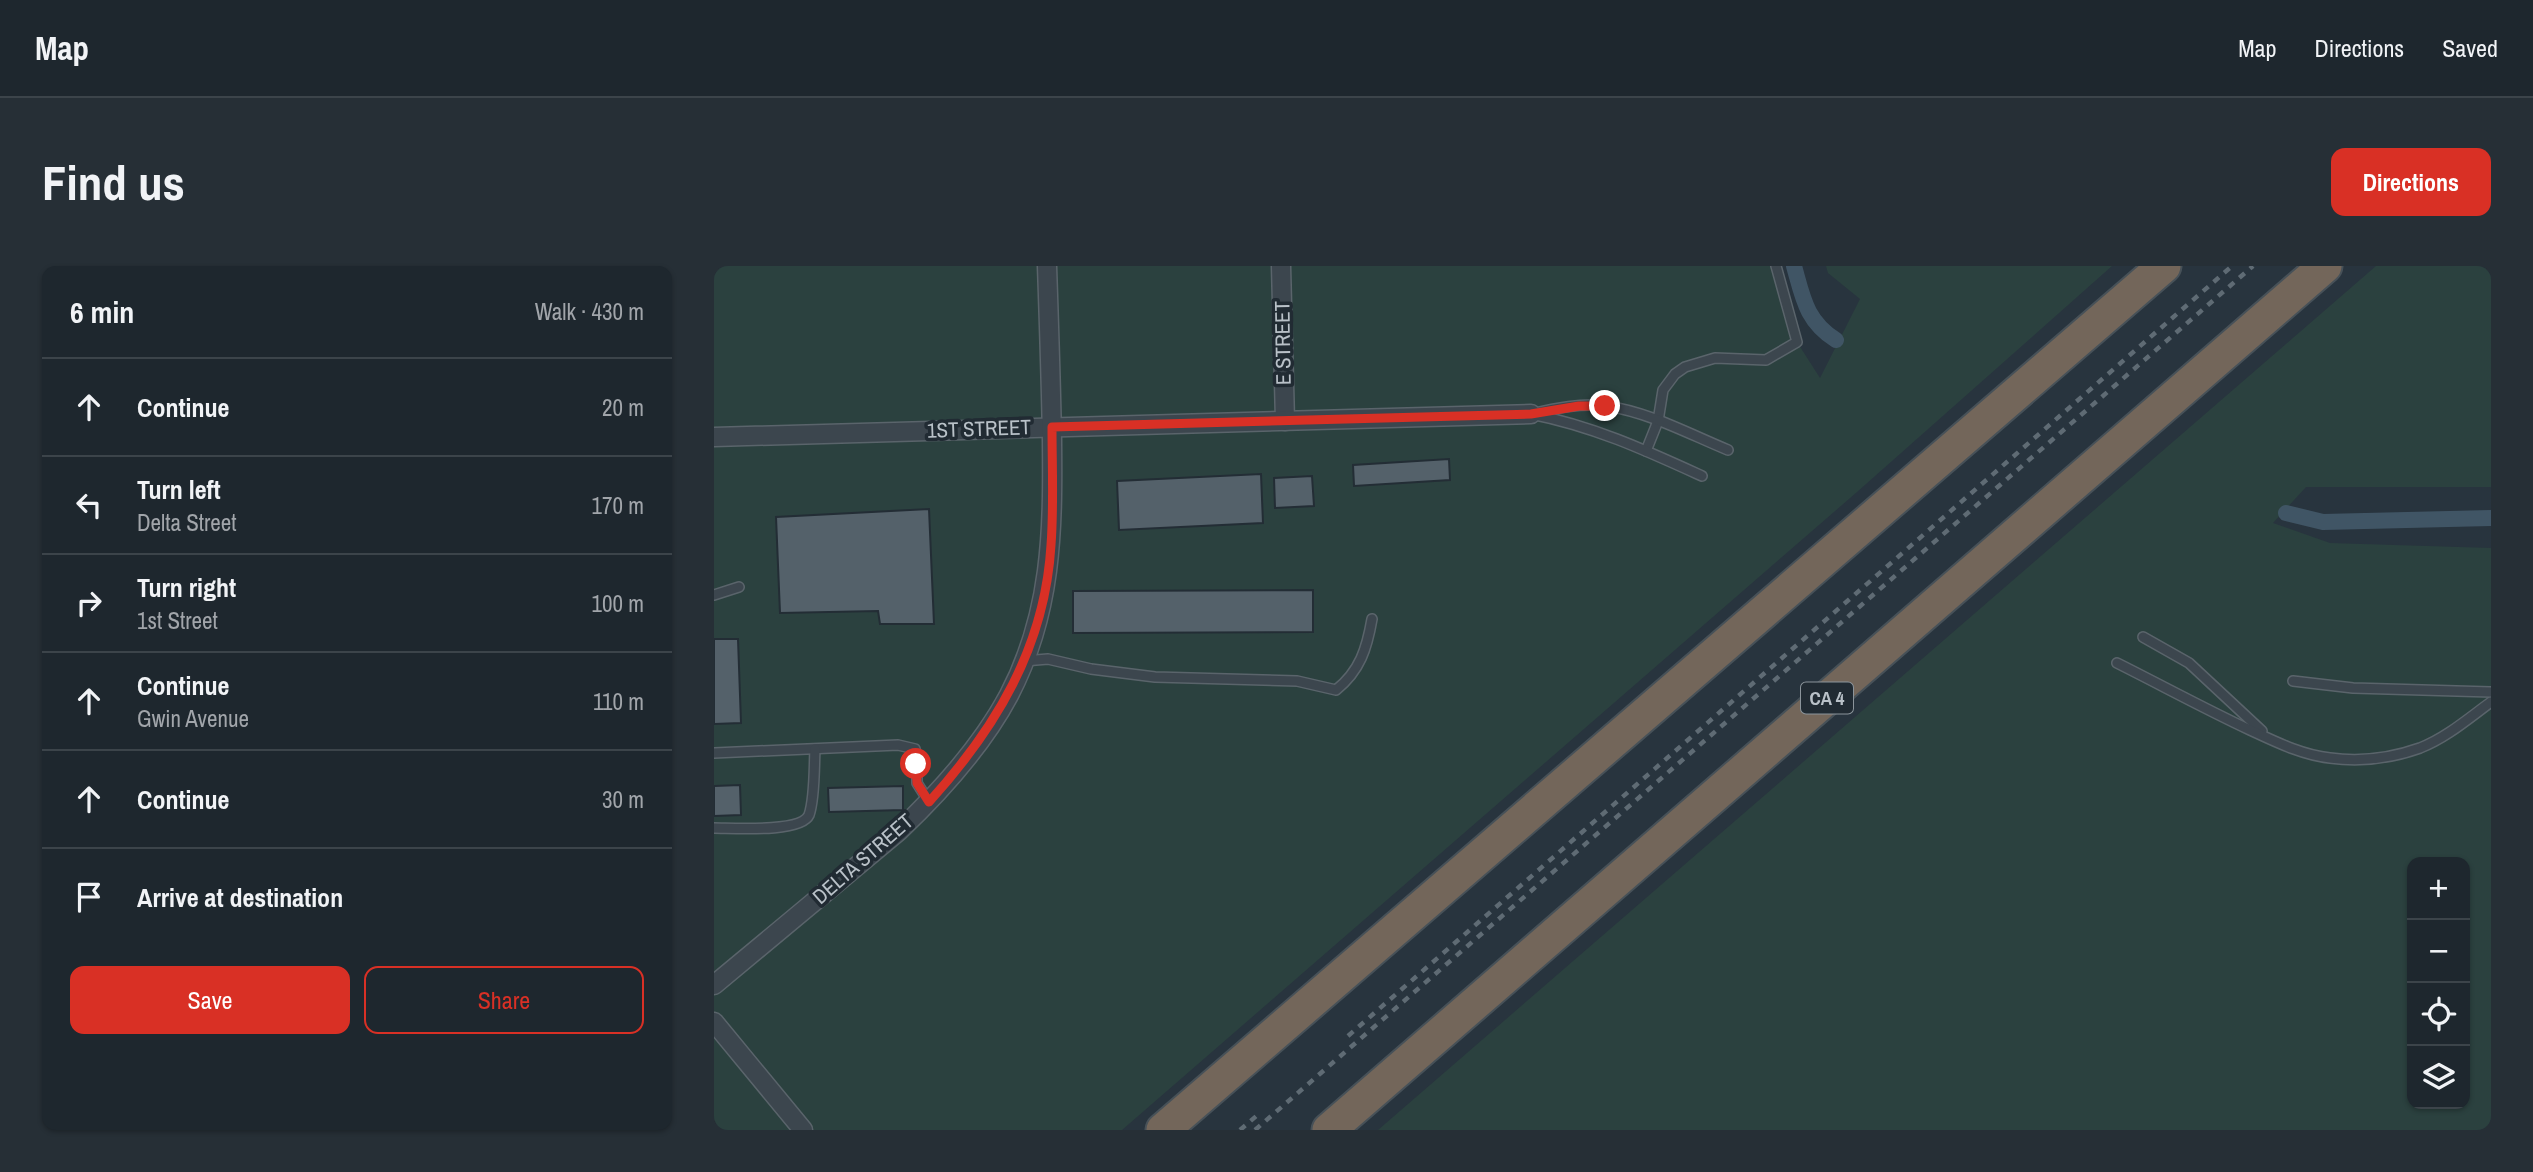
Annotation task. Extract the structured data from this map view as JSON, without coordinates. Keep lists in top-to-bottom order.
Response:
{
  "streets": {
    "highway": ["CA 4"],
    "street": ["E STREET", "1ST STREET", "DELTA STREET"]
  },
  "crossings": [
    ["E STREET", "1ST STREET"],
    ["1ST STREET", "DELTA STREET"]
  ],
  "page": {
    "header": "Map",
    "nav": ["Map", "Directions", "Saved"],
    "buttons": [
      "Directions",
      ["Save", "Share"]
    ],
    "title": "Find us",
    "heading": ["6 min", "Walk · 430 m"],
    "list": [
      ["Continue", "20 m"],
      ["Turn left", "Delta Street", "170 m"],
      ["Turn right", "1st Street", "100 m"],
      ["Continue", "Gwin Avenue", "110 m"],
      ["Continue", "30 m"],
      "Arrive at destination"
    ],
    "map_buttons": ["+", "−"]
  }
}
